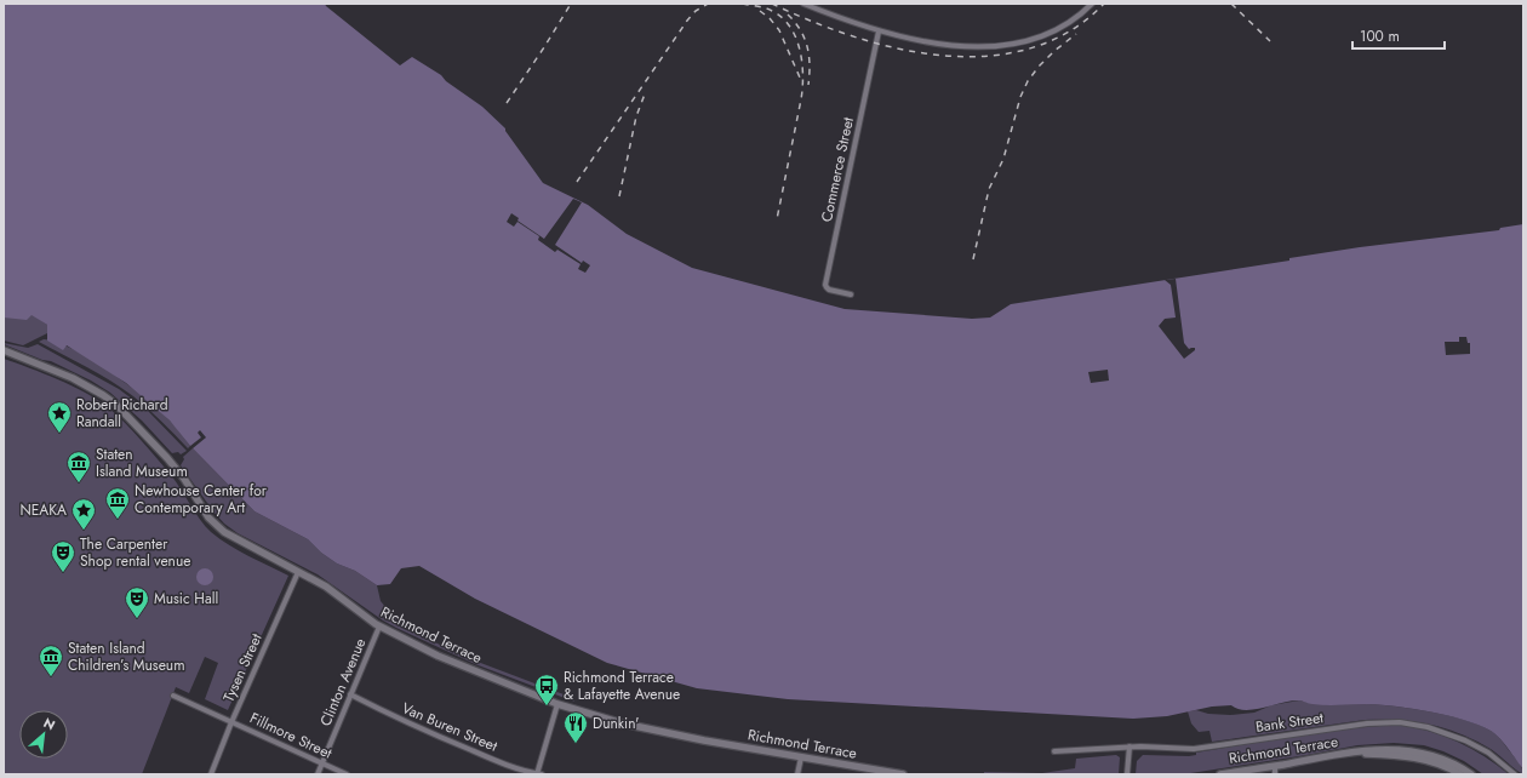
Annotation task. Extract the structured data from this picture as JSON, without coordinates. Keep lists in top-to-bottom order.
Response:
{
  "streets": {
    "main road": ["Richmond Terrace"],
    "street": [
      "Commerce Street",
      "Tysen Street",
      "Clinton Avenue",
      "Bank Street",
      "Van Buren Street",
      "Fillmore Street"
    ]
  },
  "crossings": [
    ["Richmond Terrace", "Tysen Street"],
    ["Richmond Terrace", "Clinton Avenue"],
    ["Tysen Street", "Fillmore Street"],
    ["Clinton Avenue", "Van Buren Street"],
    ["Clinton Avenue", "Fillmore Street"]
  ],
  "places": {
    "place": ["Robert Richard Randall", "NEAKA"],
    "museum": ["Staten Island Museum", "Newhouse Center for Contemporary Art", "Staten Island Children’s Museum"],
    "theatre": ["The Carpenter Shop rental venue", "Music Hall"],
    "bus stop": ["Richmond Terrace & Lafayette Avenue"],
    "restaurant": ["Dunkin'"]
  },
  "scale_bar": "100 m",
  "north": "top right"
}
